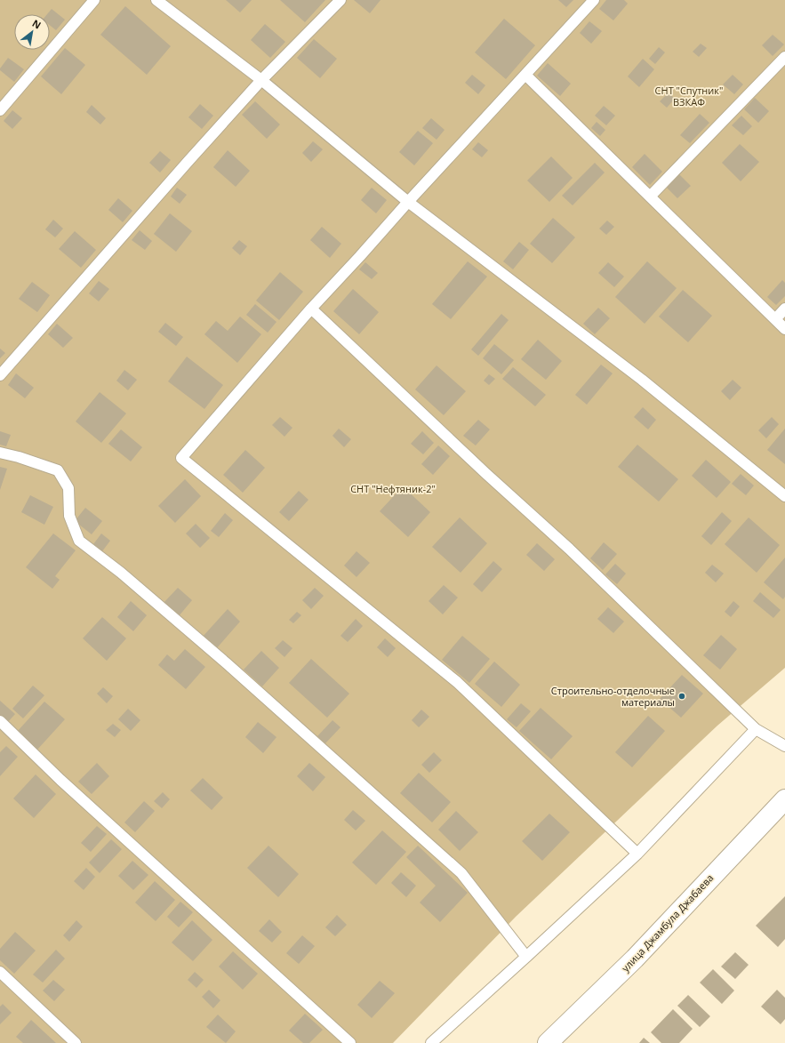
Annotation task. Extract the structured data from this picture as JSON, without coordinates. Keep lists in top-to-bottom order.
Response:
{
  "streets": {
    "main road": ["улица Джамбула Джабаева"]
  },
  "parks": ["СНТ \"Спутник\" ВЗКАФ", "СНТ \"Нефтяник-2\""],
  "places": ["Строительно-отделочные материалы"],
  "north": "top right"
}
